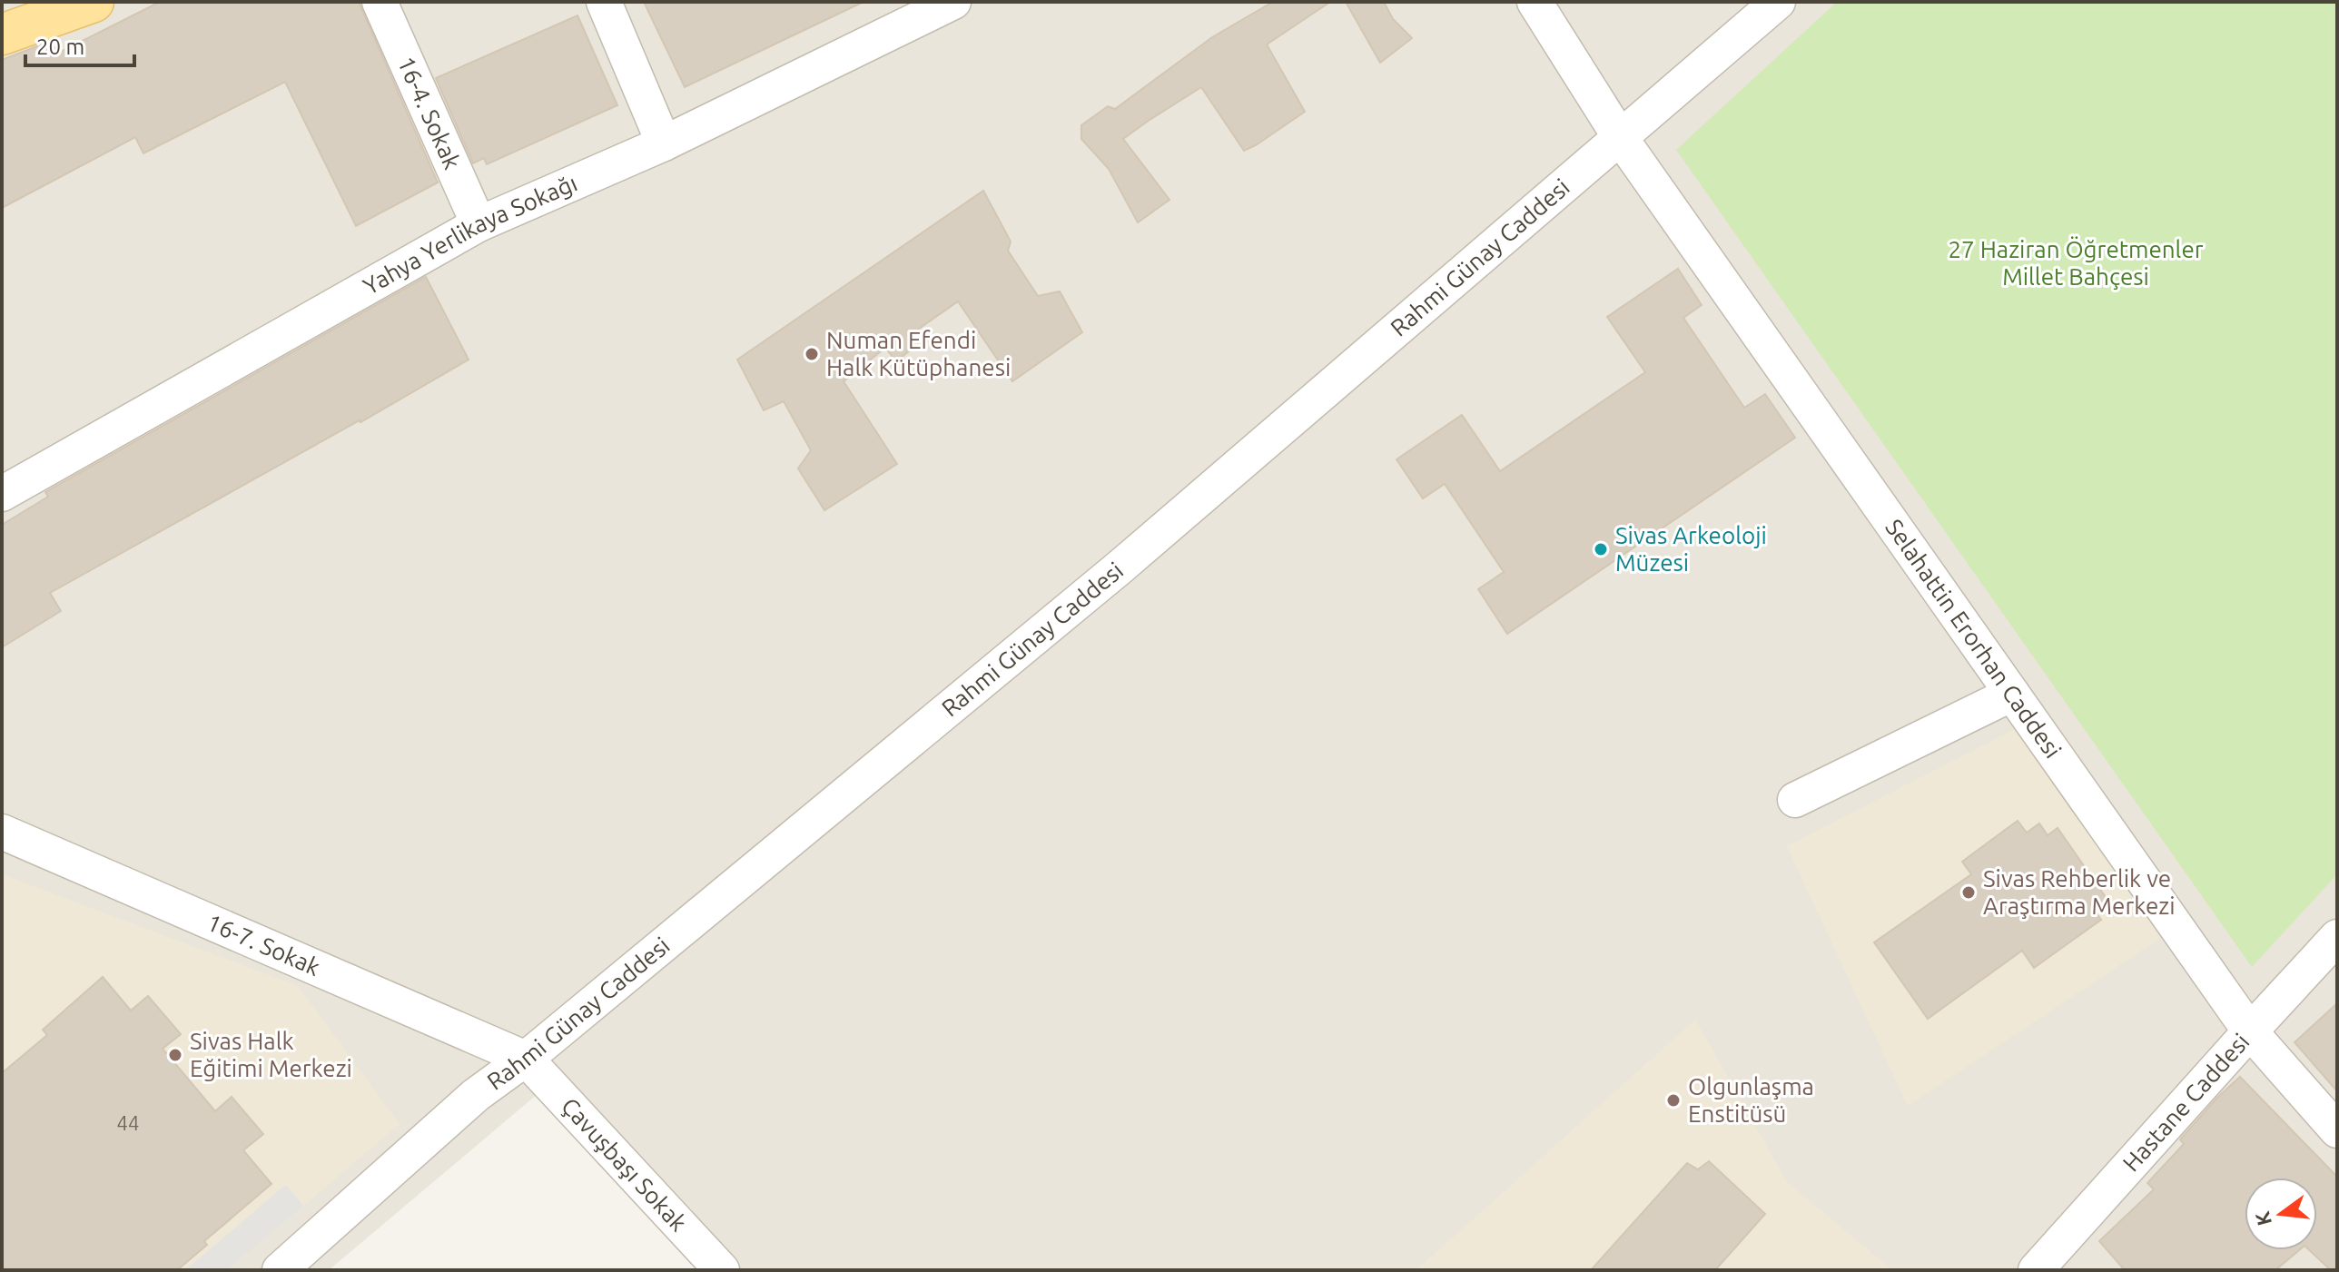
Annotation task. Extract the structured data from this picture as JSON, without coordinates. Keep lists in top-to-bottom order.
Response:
{
  "streets": {
    "street": [
      "16-4. Sokak",
      "Yahya Yerlikaya Sokağı",
      "Rahmi Günay Caddesi",
      "Selahattin Erorhan Caddesi",
      "16-7. Sokak",
      "Hastane Caddesi",
      "Çavuşbaşı Sokak"
    ]
  },
  "crossings": [
    ["16-4. Sokak", "Yahya Yerlikaya Sokağı"],
    ["Rahmi Günay Caddesi", "Selahattin Erorhan Caddesi"],
    ["Rahmi Günay Caddesi", "16-7. Sokak"],
    ["Rahmi Günay Caddesi", "Çavuşbaşı Sokak"],
    ["Selahattin Erorhan Caddesi", "Hastane Caddesi"],
    ["16-7. Sokak", "Çavuşbaşı Sokak"]
  ],
  "parks": ["27 Haziran Öğretmenler Millet Bahçesi"],
  "places": [
    "Numan Efendi Halk Kütüphanesi",
    "Sivas Arkeoloji Müzesi",
    "Sivas Rehberlik ve Araştırma Merkezi",
    "Sivas Halk Eğitimi Merkezi",
    "Olgunlaşma Enstitüsü"
  ],
  "house_numbers": ["44"],
  "scale_bar": "20 m",
  "north": "left"
}
